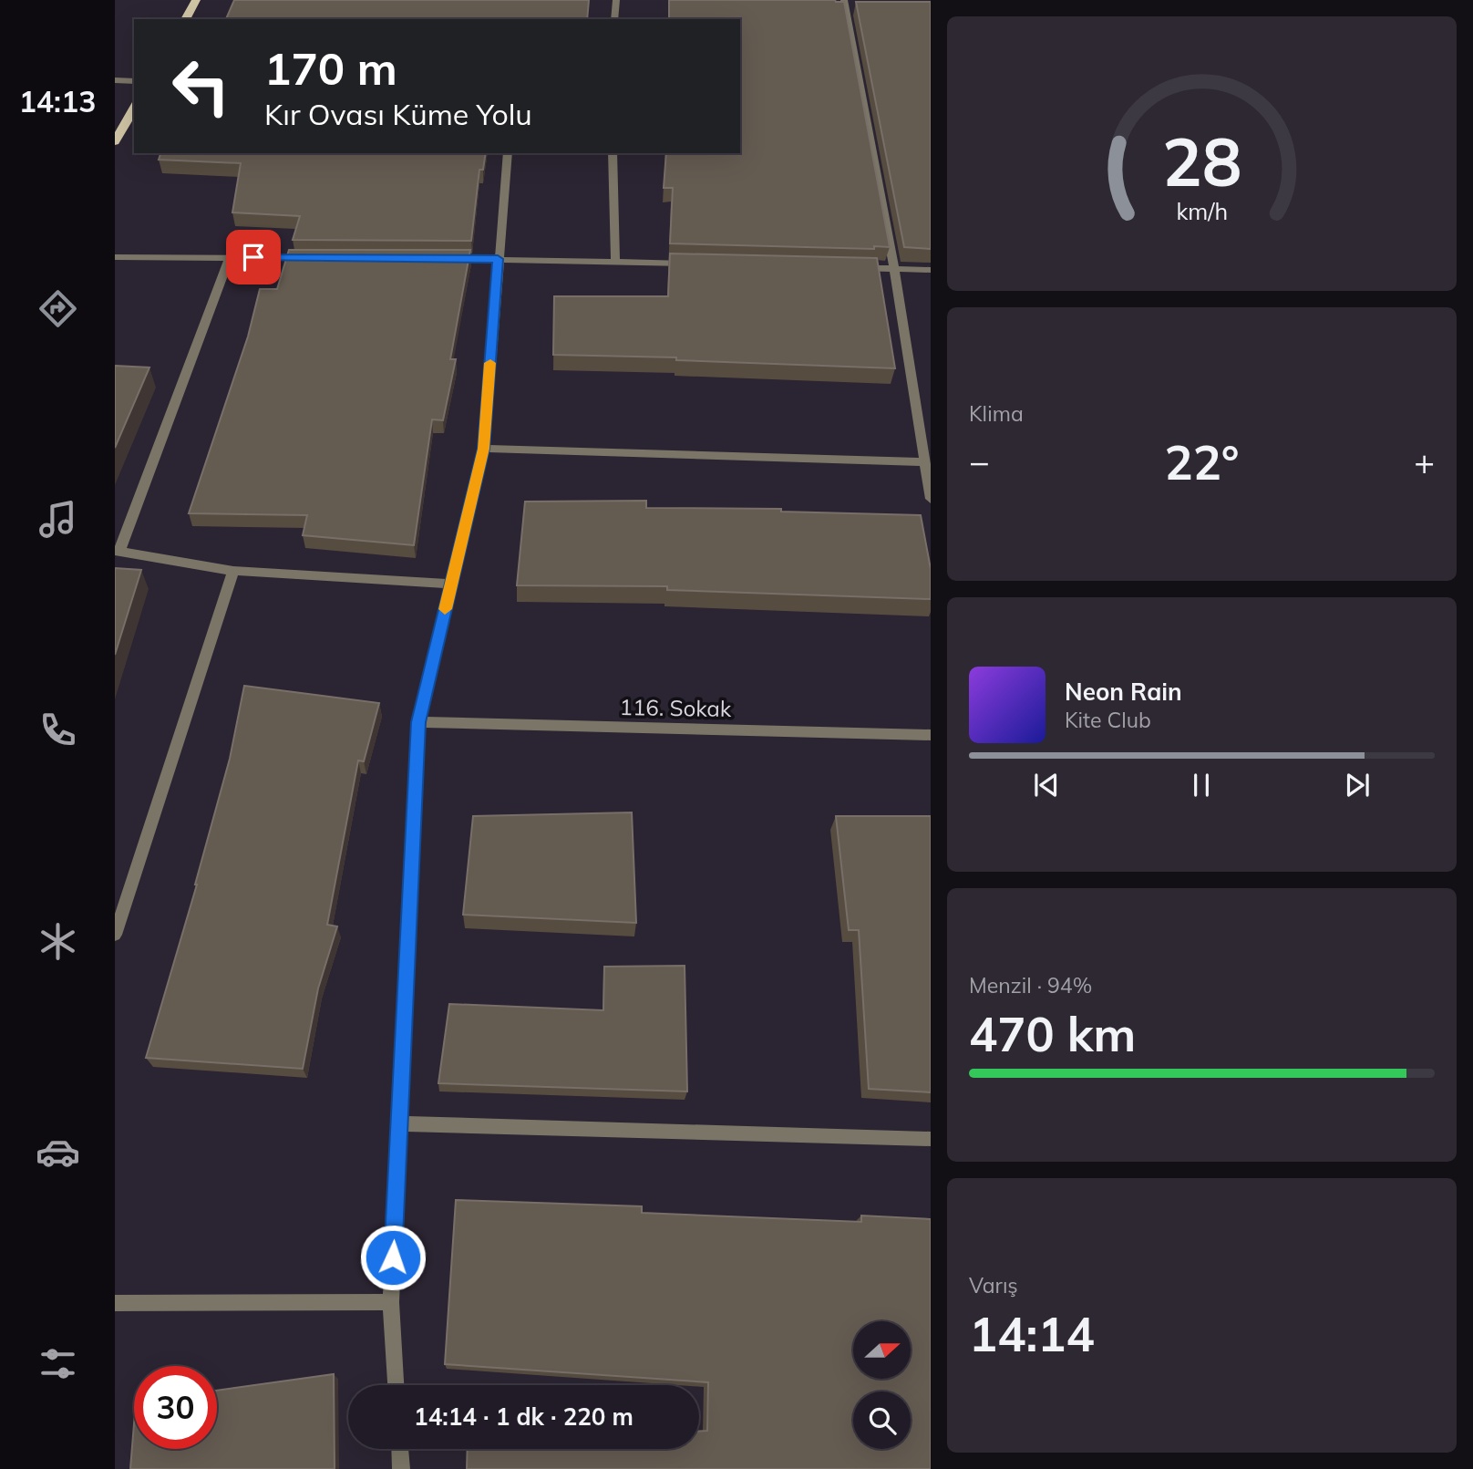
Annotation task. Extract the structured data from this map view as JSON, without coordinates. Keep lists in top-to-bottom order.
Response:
{
  "streets": {
    "street": ["116. Sokak"]
  },
  "north": "right",
  "page": {
    "tabs": "14:13",
    "turn": ["170 m", "Kır Ovası Küme Yolu"],
    "tile": [
      "Klima",
      ["Menzil · 94%", "470 km"],
      ["Varış", "14:14"]
    ],
    "heat": ["−", "22°", "+"],
    "song": ["Neon Rain", "Kite Club"],
    "limit": "30",
    "trip": "14:14 · 1 dk · 220 m",
    "gauge": ["28", "km/h"]
  }
}
